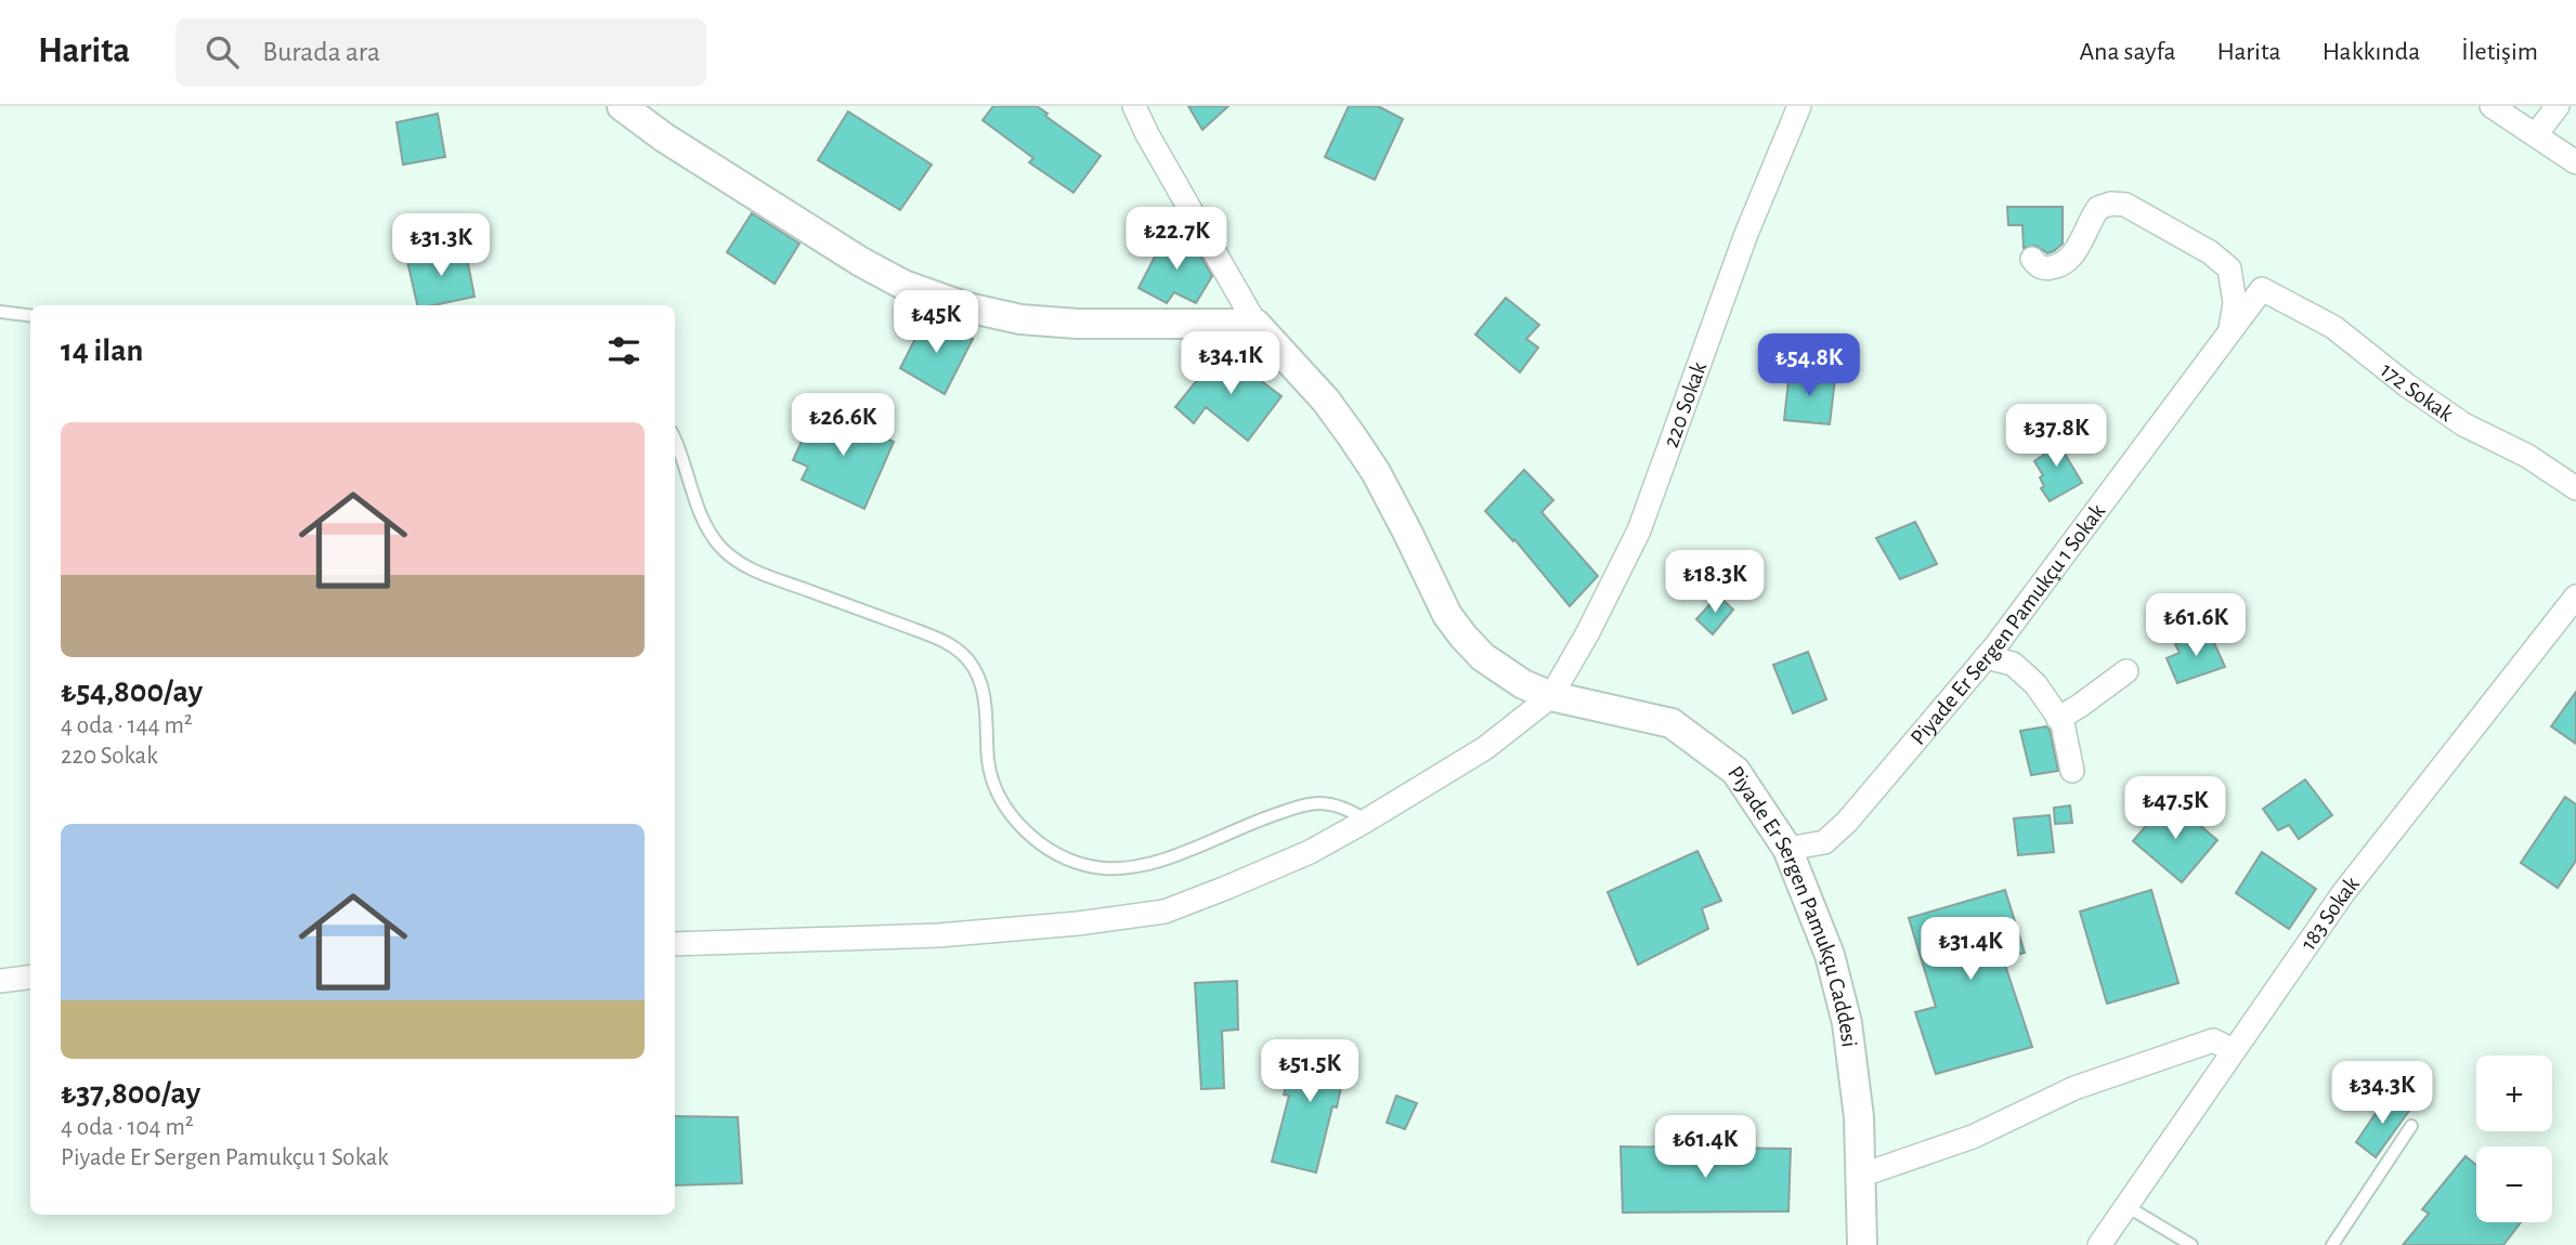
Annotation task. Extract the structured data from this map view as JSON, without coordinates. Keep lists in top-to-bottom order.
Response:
{
  "streets": {
    "street": [
      "172 Sokak",
      "220 Sokak",
      "Piyade Er Sergen Pamukçu 1 Sokak",
      "Piyade Er Sergen Pamukçu Caddesi",
      "183 Sokak"
    ]
  },
  "crossings": [
    ["172 Sokak", "Piyade Er Sergen Pamukçu 1 Sokak"],
    ["220 Sokak", "Piyade Er Sergen Pamukçu Caddesi"],
    ["Piyade Er Sergen Pamukçu 1 Sokak", "Piyade Er Sergen Pamukçu Caddesi"]
  ],
  "page": {
    "header": "Harita",
    "search": "Burada ara",
    "nav": [
      "Ana sayfa",
      "Harita",
      "Hakkında",
      "İletişim"
    ],
    "price": [
      "₺22.7K",
      "₺31.3K",
      "₺45K",
      "₺34.1K",
      "₺54.8K",
      "₺26.6K",
      "₺37.8K",
      "₺18.3K",
      "₺61.6K",
      "₺47.5K",
      "₺31.4K",
      "₺51.5K",
      "₺34.3K",
      "₺61.4K"
    ],
    "heading": "14 ilan",
    "list": [
      {
        "name": "₺54,800/ay",
        "note": "4 oda · 144 m² · 220 Sokak"
      },
      {
        "name": "₺37,800/ay",
        "note": "4 oda · 104 m² · Piyade Er Sergen Pamukçu 1 Sokak"
      }
    ],
    "map_buttons": ["+", "−"]
  }
}
